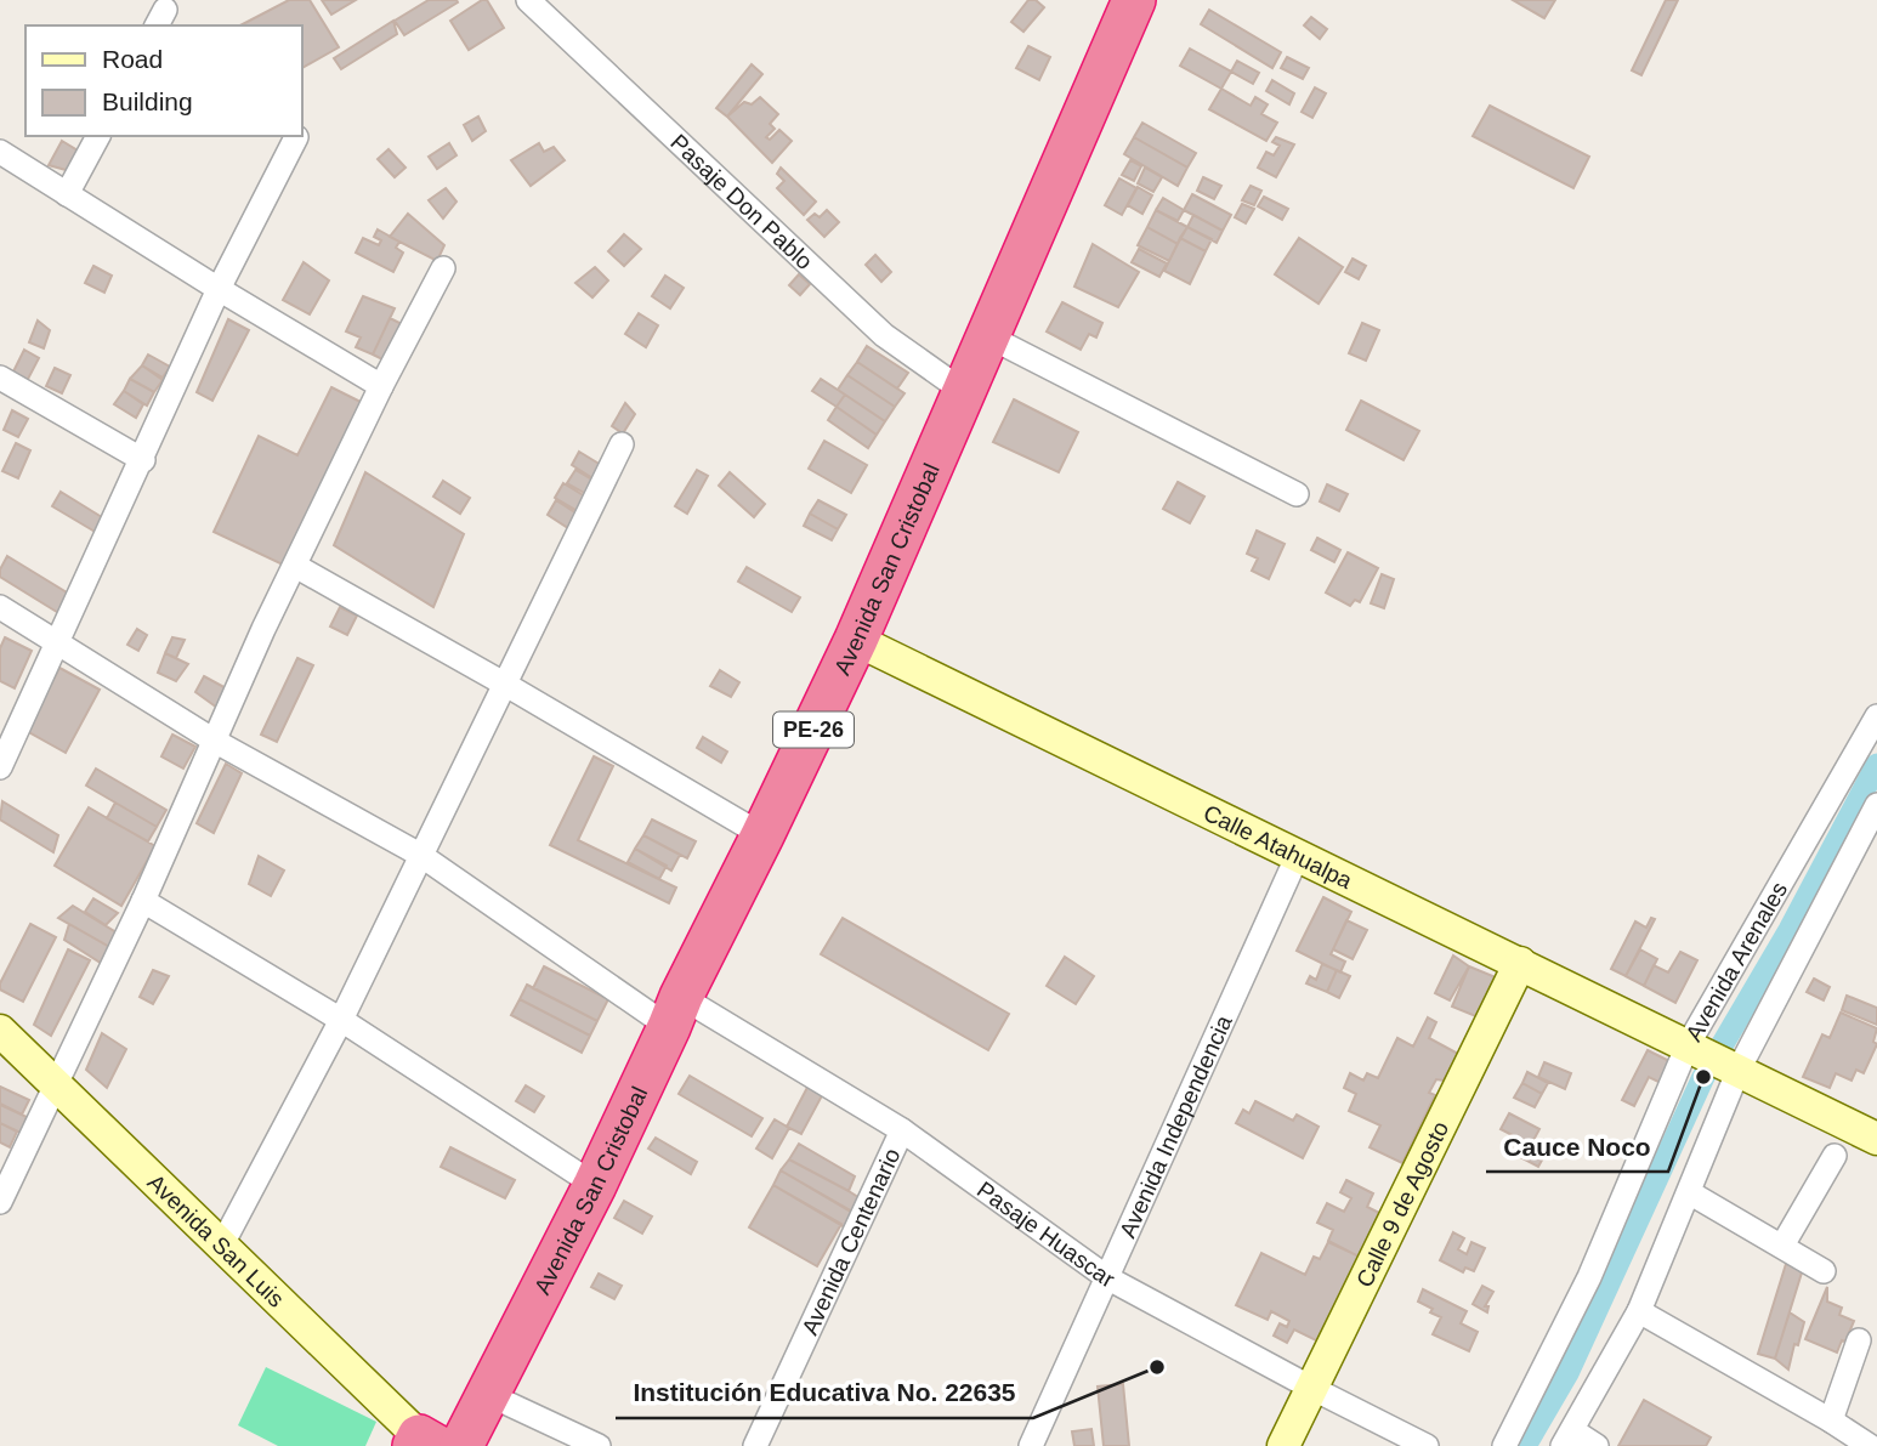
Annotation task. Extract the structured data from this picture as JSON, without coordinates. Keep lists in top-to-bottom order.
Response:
{
  "streets": {
    "highway": ["Avenida San Cristobal", "PE-26"],
    "street": [
      "Pasaje Don Pablo",
      "Calle Atahualpa",
      "Avenida Arenales",
      "Avenida Independencia",
      "Calle 9 de Agosto",
      "Pasaje Huascar",
      "Avenida San Luis",
      "Avenida Centenario"
    ]
  },
  "crossings": [
    ["Pasaje Don Pablo", "Avenida San Cristobal"],
    ["Avenida San Cristobal", "Calle Atahualpa"],
    ["Avenida San Cristobal", "Pasaje Huascar"],
    ["Calle Atahualpa", "Avenida Arenales"],
    ["Calle Atahualpa", "Avenida Independencia"],
    ["Calle Atahualpa", "Calle 9 de Agosto"],
    ["Avenida Independencia", "Pasaje Huascar"],
    ["Calle 9 de Agosto", "Pasaje Huascar"],
    ["Pasaje Huascar", "Avenida Centenario"]
  ],
  "places": ["Cauce Noco", "Institución Educativa No. 22635"],
  "legend": ["Road", "Building"]
}
